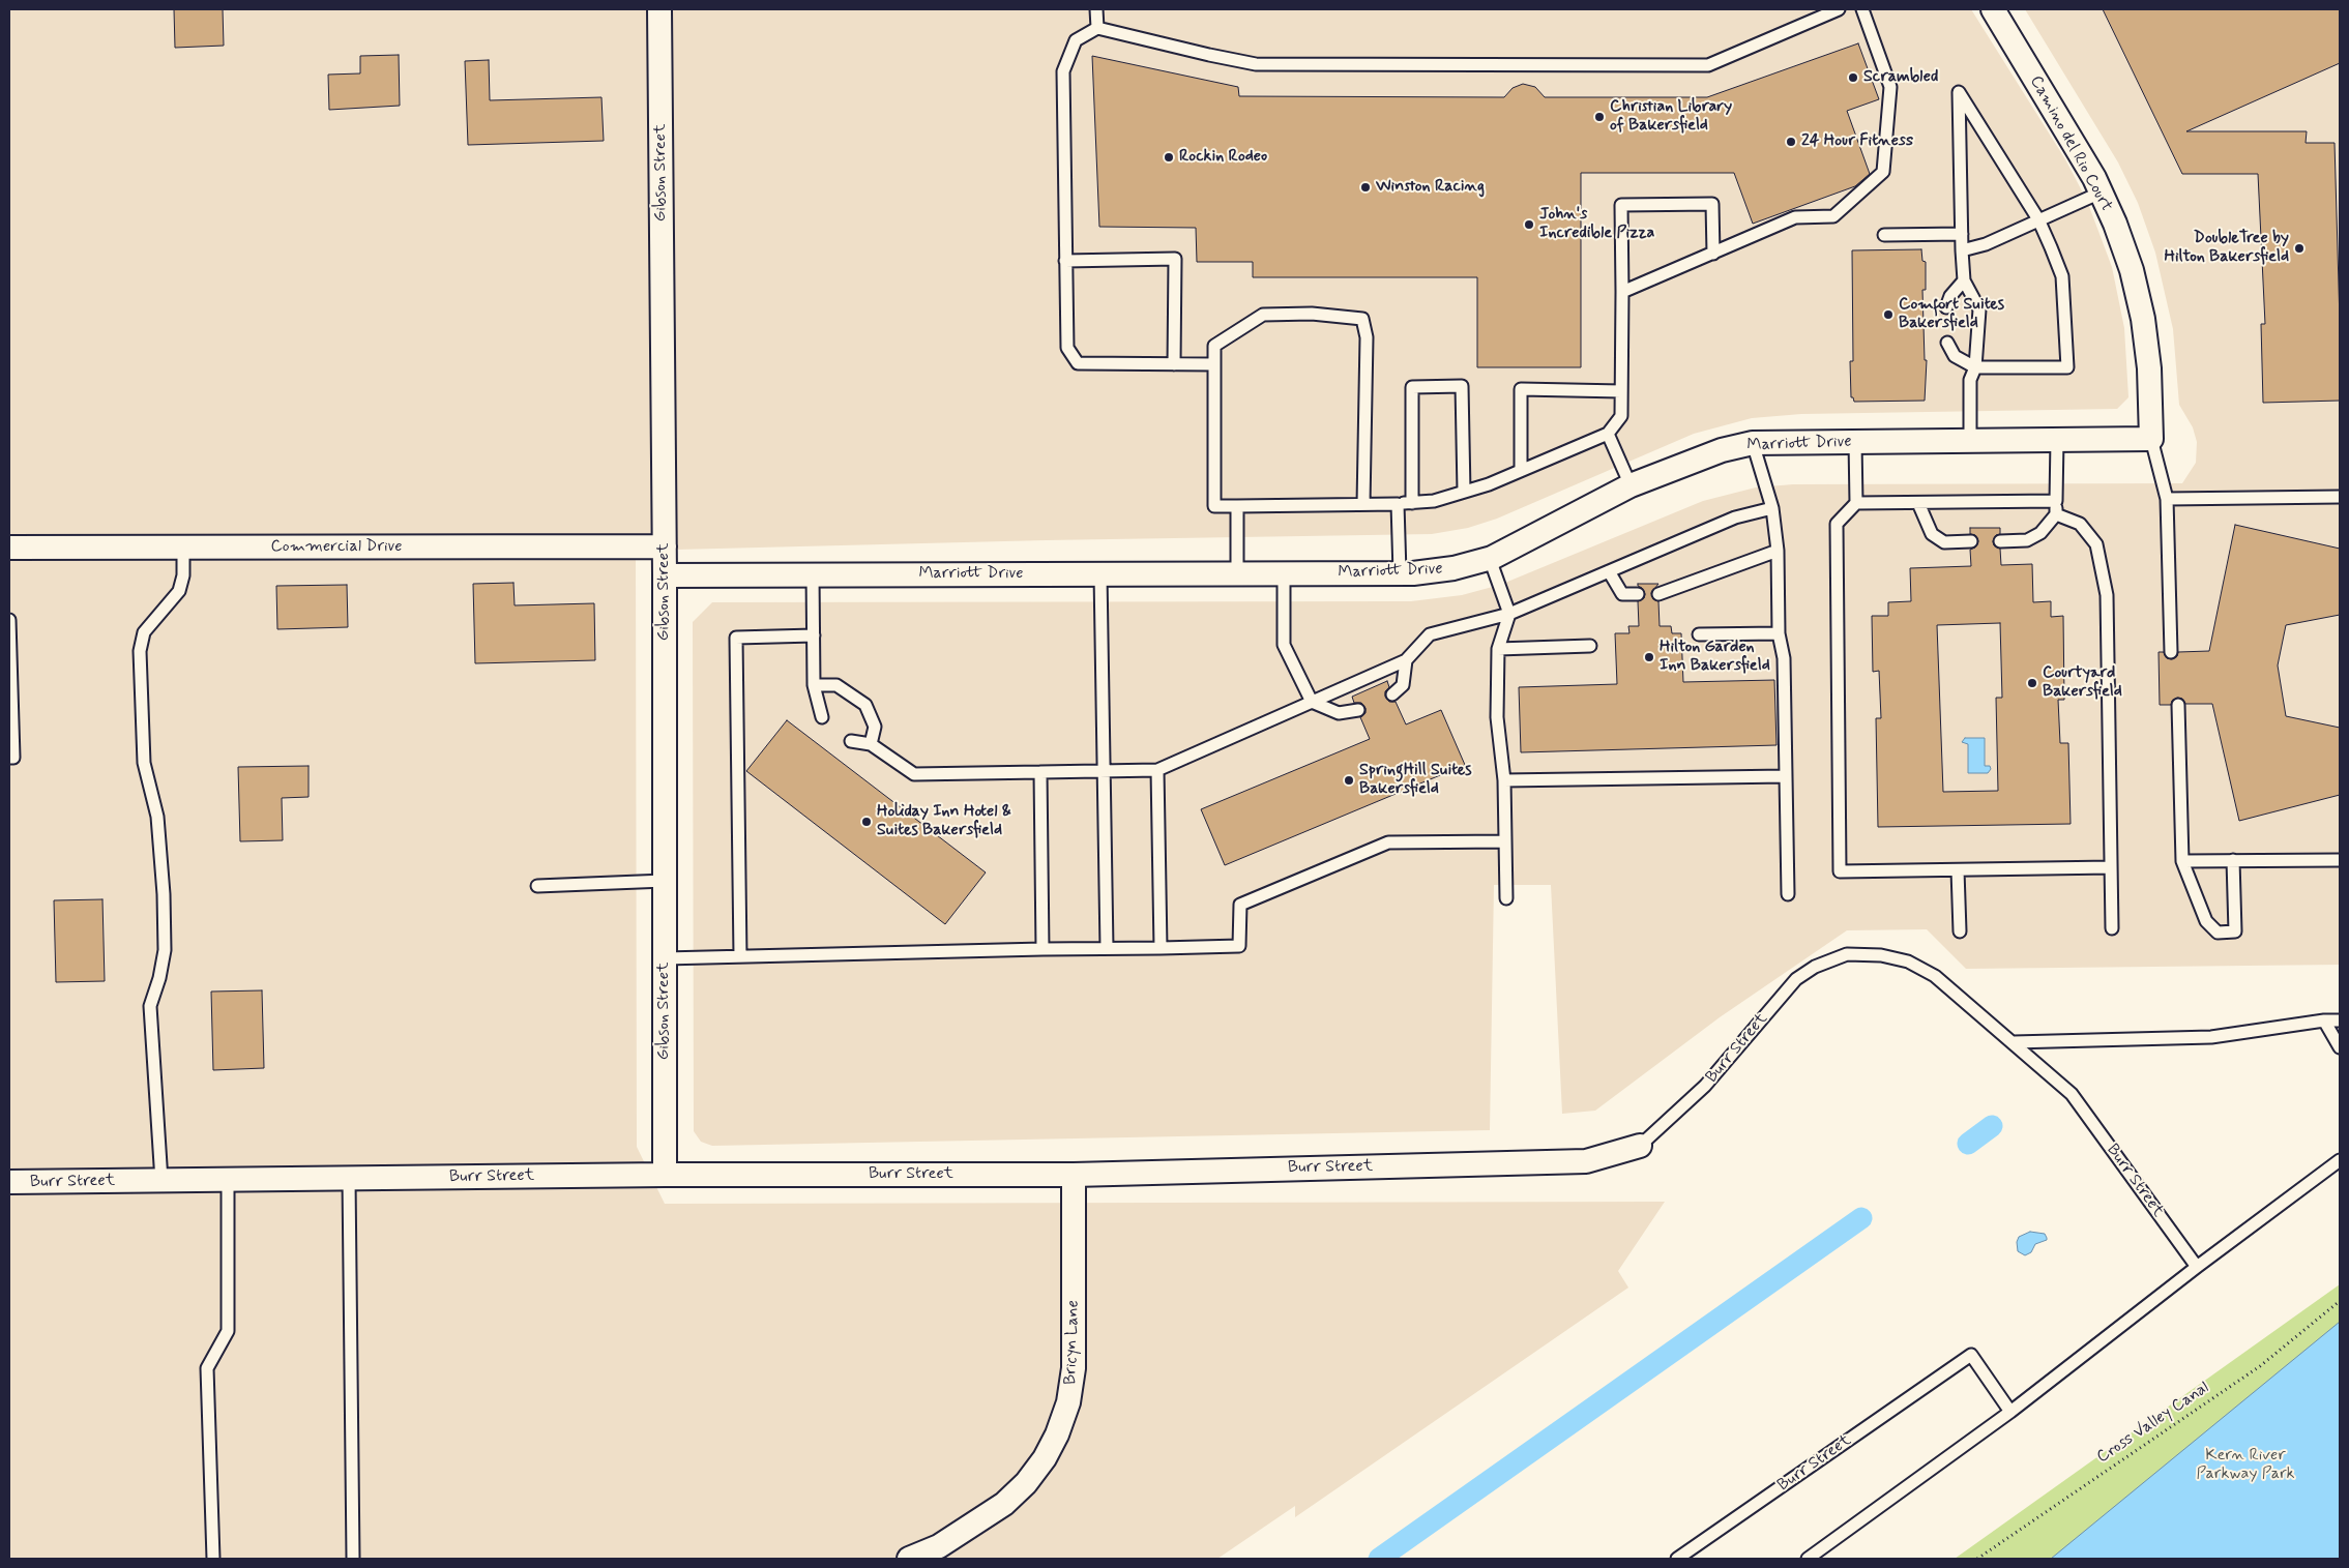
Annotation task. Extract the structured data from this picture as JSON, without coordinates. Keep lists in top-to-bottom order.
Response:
{
  "streets": {
    "street": [
      "Camino del Rio Court",
      "Gibson Street",
      "Marriott Drive",
      "Commercial Drive",
      "Burr Street",
      "Bricyn Lane"
    ],
    "path": ["Cross Valley Canal"]
  },
  "crossings": [
    ["Camino del Rio Court", "Marriott Drive"],
    ["Gibson Street", "Marriott Drive"],
    ["Gibson Street", "Commercial Drive"],
    ["Gibson Street", "Burr Street"],
    ["Burr Street", "Bricyn Lane"]
  ],
  "parks": ["Kern River Parkway Park"],
  "places": [
    "Scrambled",
    "Christian Library of Bakersfield",
    "24 Hour Fitness",
    "Rockin Rodeo",
    "Winston Racing",
    "John's Incredible Pizza",
    "DoubleTree by Hilton Bakersfield",
    "Comfort Suites Bakersfield",
    "Hilton Garden Inn Bakersfield",
    "Courtyard Bakersfield",
    "SpringHill Suites Bakersfield",
    "Holiday Inn Hotel & Suites Bakersfield"
  ]
}
